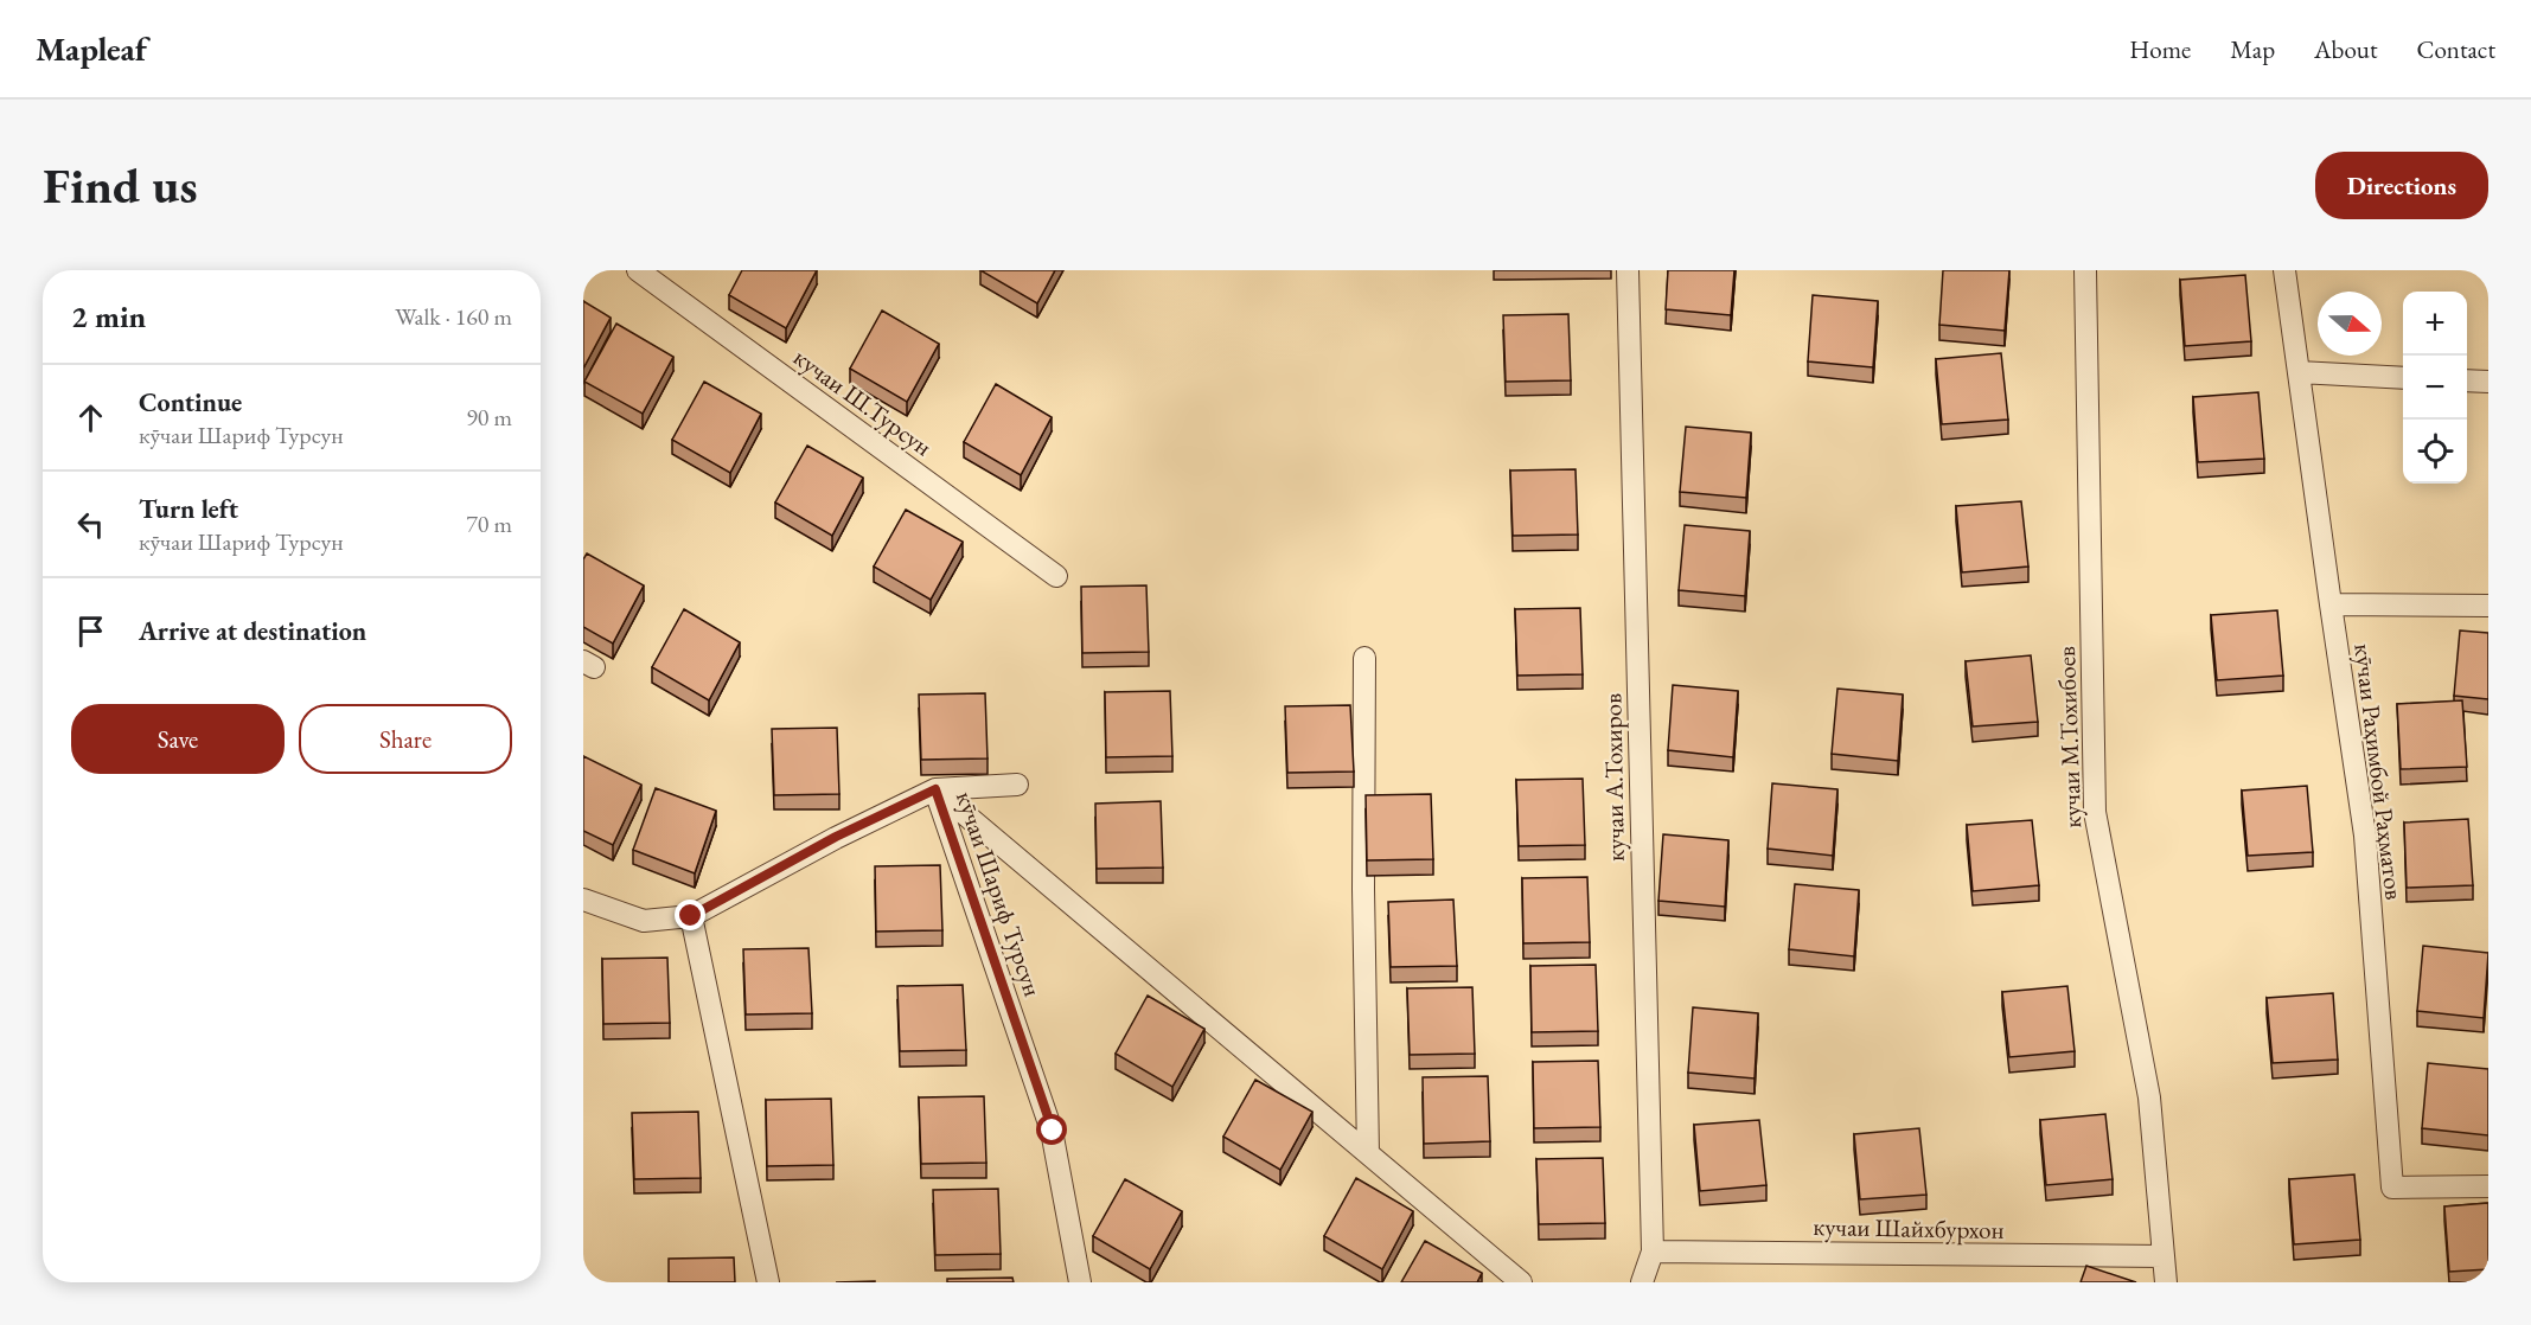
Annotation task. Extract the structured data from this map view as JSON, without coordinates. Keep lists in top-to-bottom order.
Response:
{
  "streets": {
    "street": [
      "кучаи Ш.Турсун",
      "кучаи М.Тохибоев",
      "кӯчаи Раҳимбой Раҳматов",
      "кучаи А.Тохиров",
      "кӯчаи Шариф Турсун",
      "кучаи Шайхбурхон"
    ]
  },
  "crossings": [
    ["кучаи М.Тохибоев", "кучаи Шайхбурхон"],
    ["кучаи А.Тохиров", "кучаи Шайхбурхон"]
  ],
  "north": "right",
  "page": {
    "header": "Mapleaf",
    "nav": [
      "Home",
      "Map",
      "About",
      "Contact"
    ],
    "buttons": [
      "Directions",
      ["Save", "Share"]
    ],
    "title": "Find us",
    "heading": ["2 min", "Walk · 160 m"],
    "map_buttons": ["+", "−"],
    "list": [
      ["Continue", "кӯчаи Шариф Турсун", "90 m"],
      ["Turn left", "кӯчаи Шариф Турсун", "70 m"],
      "Arrive at destination"
    ]
  }
}
